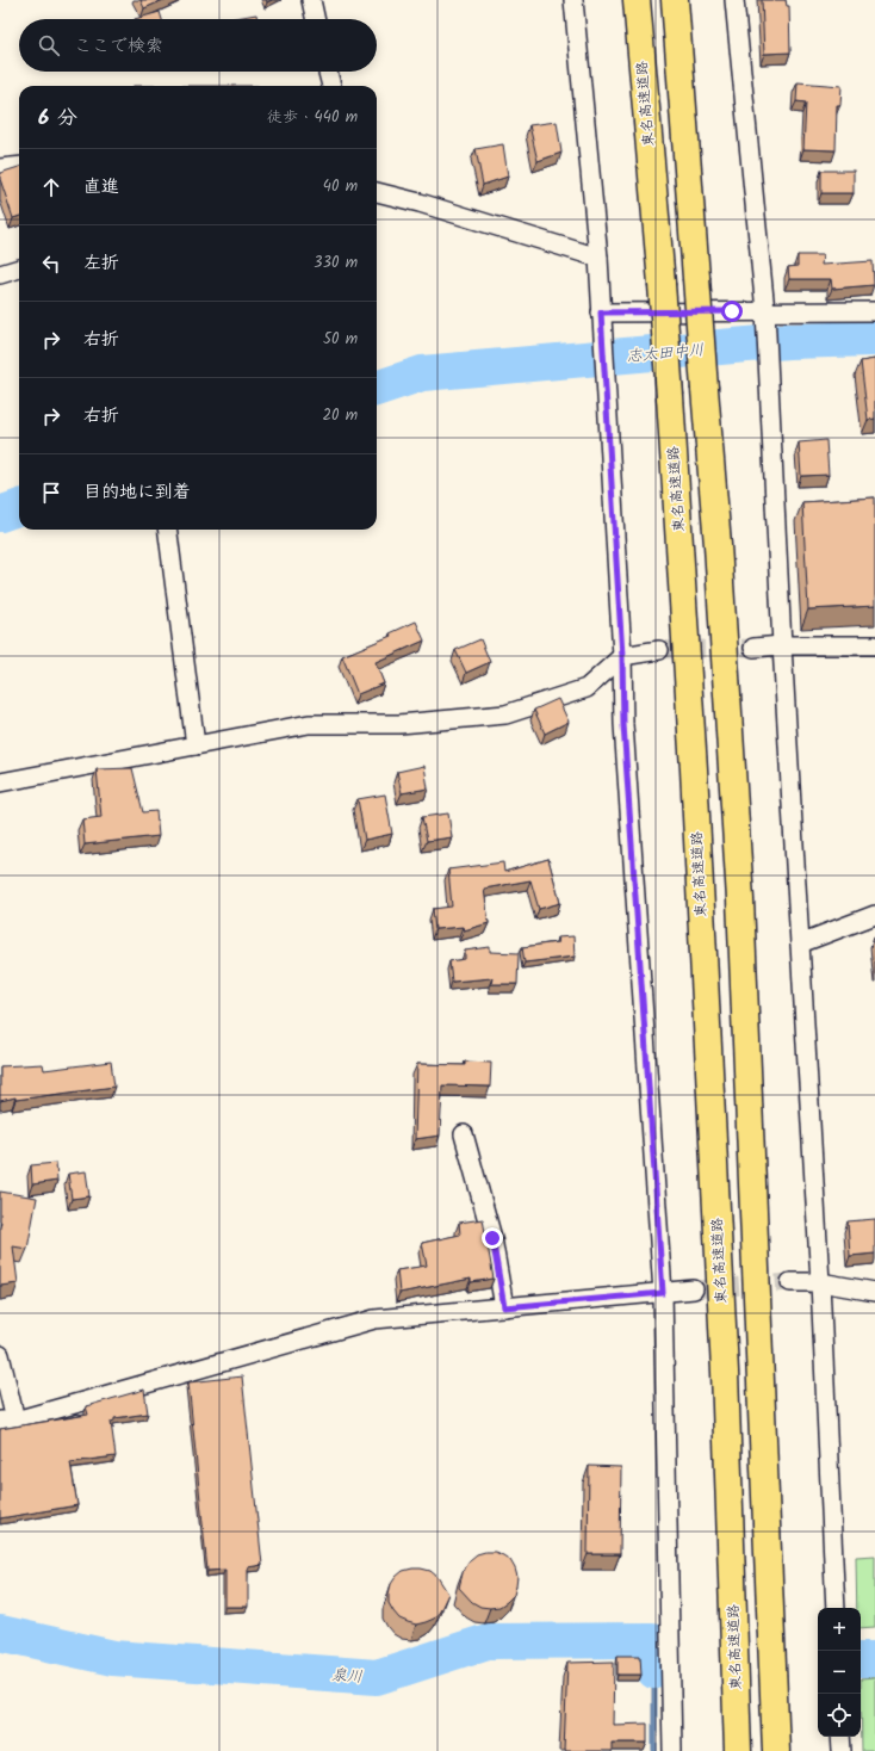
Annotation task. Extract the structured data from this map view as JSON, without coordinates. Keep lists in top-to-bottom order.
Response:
{
  "streets": {
    "highway": ["東名高速道路"]
  },
  "water": ["志太田中川", "泉川"],
  "page": {
    "search": "ここで検索",
    "heading": ["6 分", "徒歩 · 440 m"],
    "list": [
      ["直進", "40 m"],
      ["左折", "330 m"],
      ["右折", "50 m"],
      ["右折", "20 m"],
      "目的地に到着"
    ],
    "map_buttons": ["+", "−"]
  }
}
